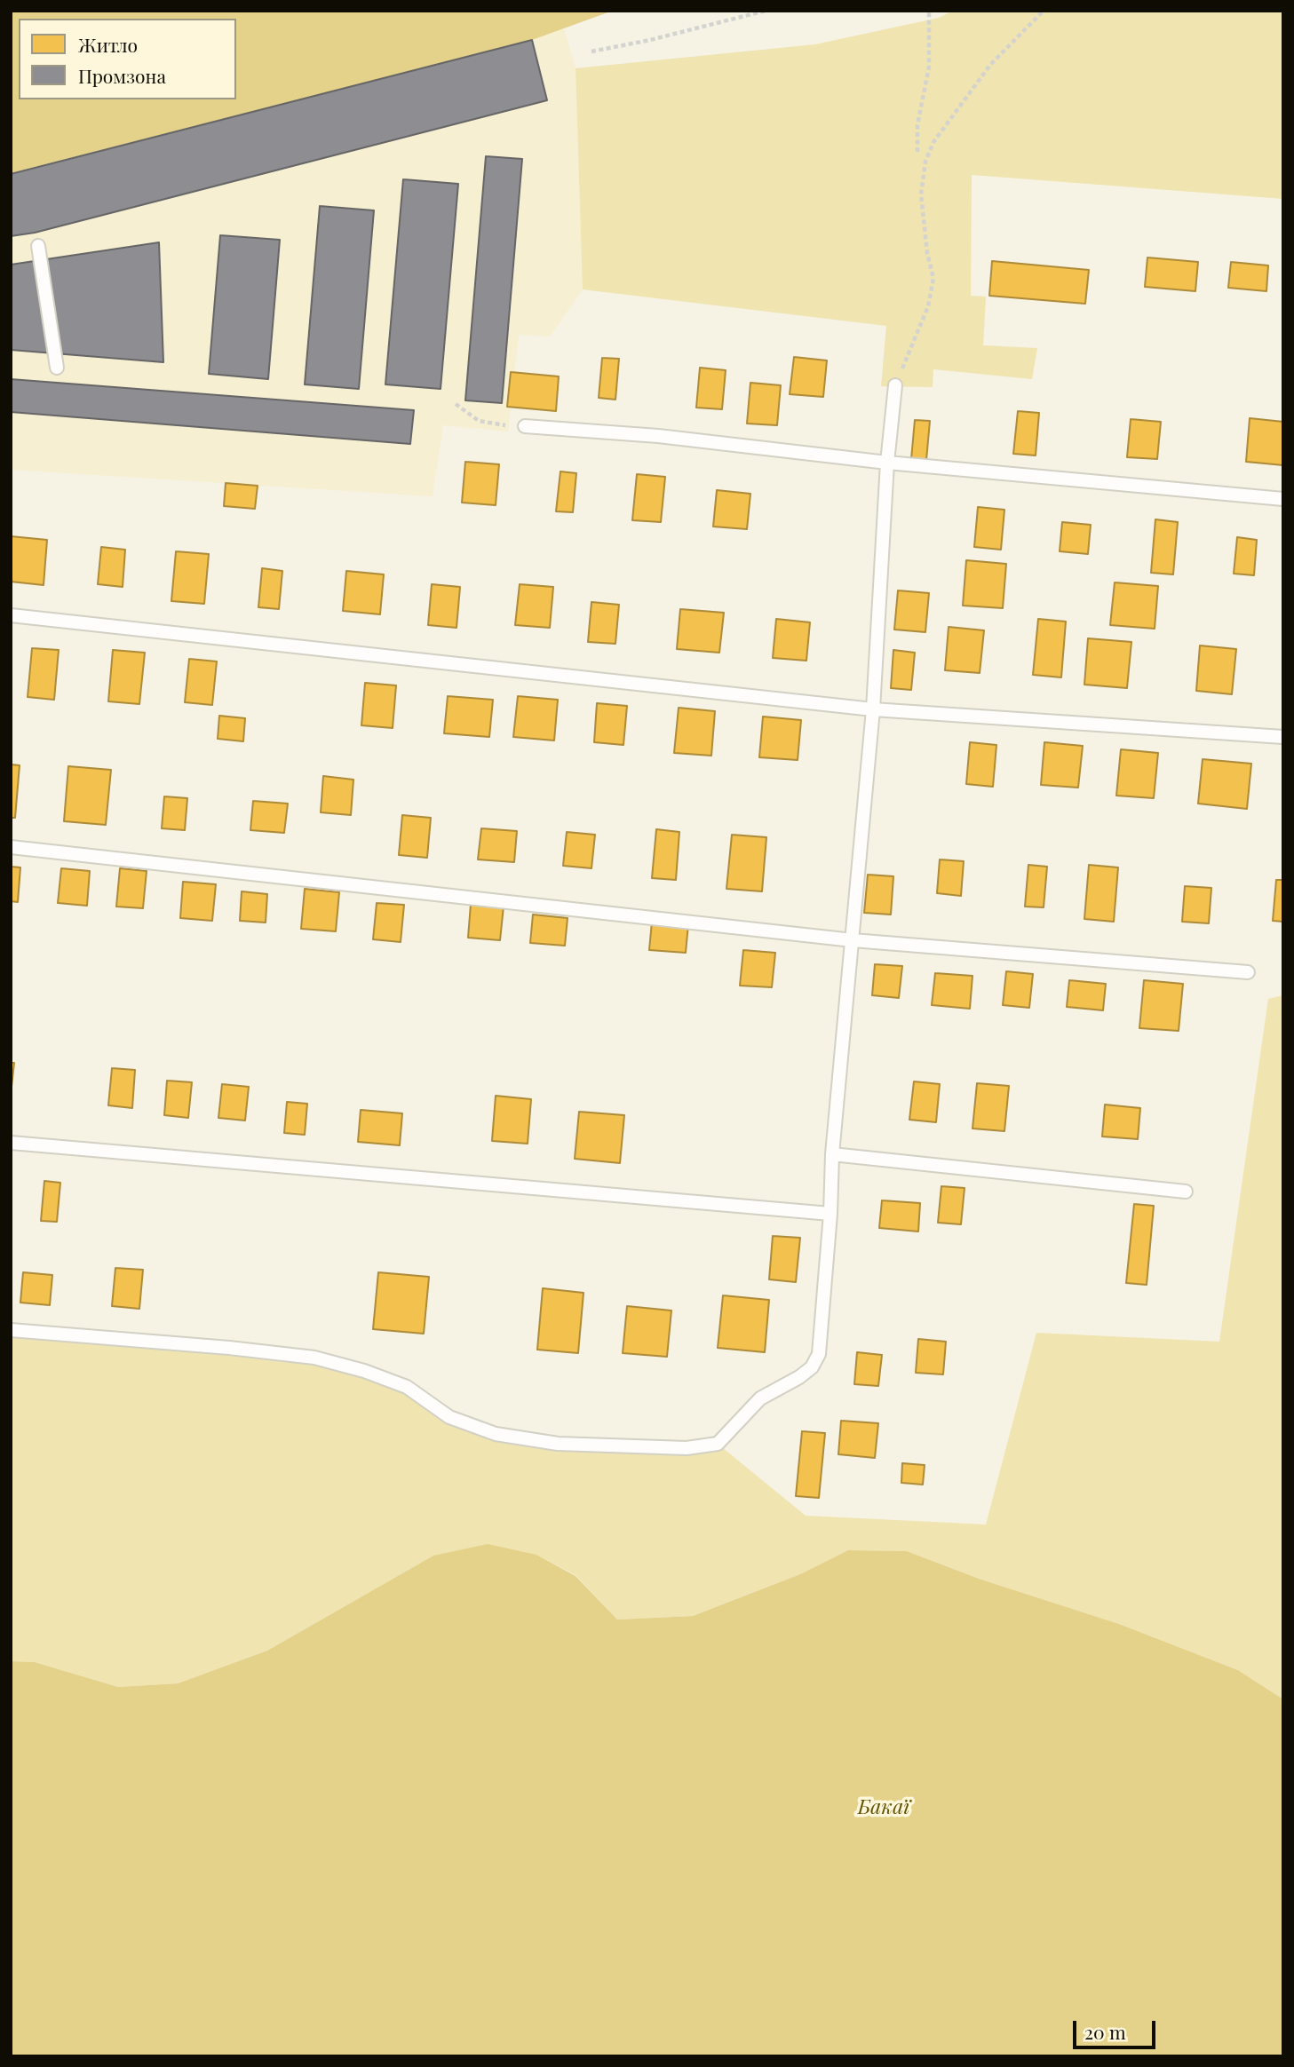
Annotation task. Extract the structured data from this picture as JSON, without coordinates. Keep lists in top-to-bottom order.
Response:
{
  "water": ["Бакаї"],
  "legend": ["Житло", "Промзона"],
  "scale_bar": "20 m"
}
